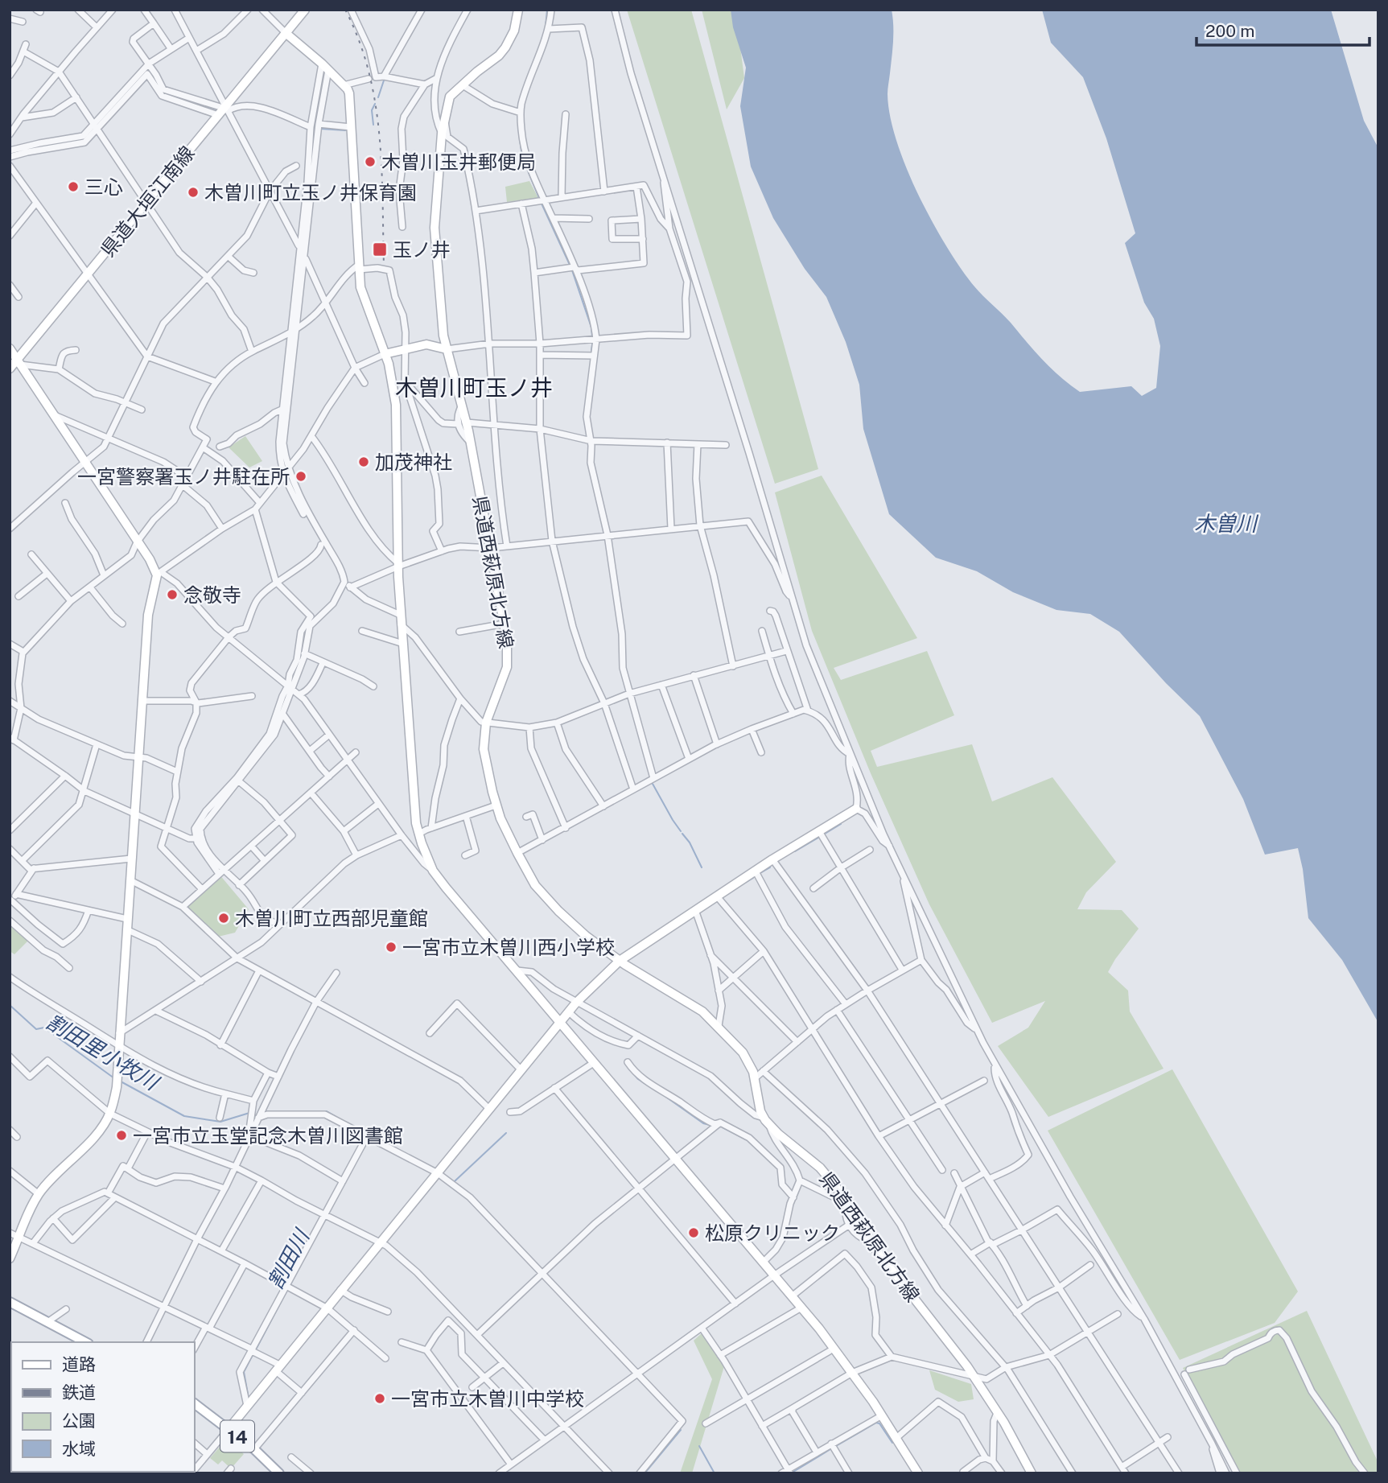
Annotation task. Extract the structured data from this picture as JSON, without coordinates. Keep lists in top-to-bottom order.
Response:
{
  "streets": {
    "main road": ["14"],
    "street": ["県道大垣江南線", "県道西萩原北方線"]
  },
  "districts": ["木曽川町玉ノ井"],
  "water": ["木曽川", "割田里小牧川", "割田川"],
  "places": {
    "other": [
      "木曽川玉井郵便局",
      "三心",
      "木曽川町立玉ノ井保育園",
      "加茂神社",
      "一宮警察署玉ノ井駐在所",
      "念敬寺",
      "木曽川町立西部児童館",
      "一宮市立木曽川西小学校",
      "一宮市立玉堂記念木曽川図書館",
      "松原クリニック",
      "一宮市立木曽川中学校"
    ],
    "transit": ["玉ノ井"]
  },
  "legend": [
    "道路",
    "鉄道",
    "公園",
    "水域"
  ],
  "scale_bar": "200 m"
}
